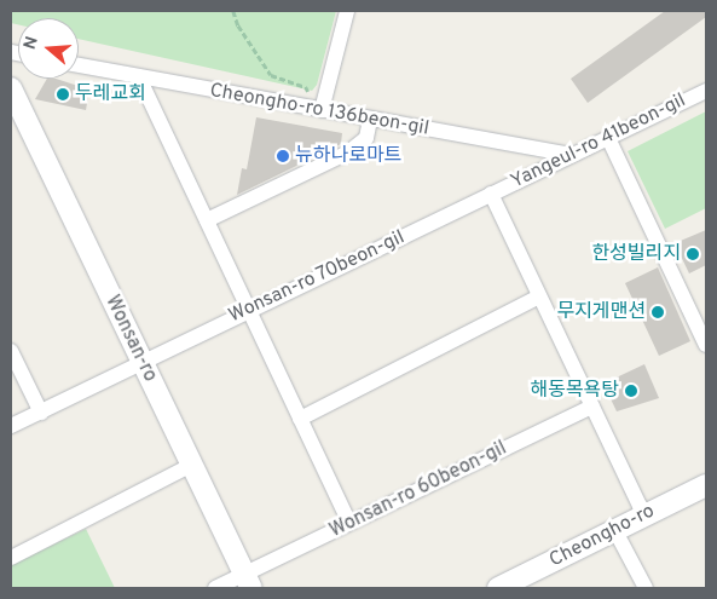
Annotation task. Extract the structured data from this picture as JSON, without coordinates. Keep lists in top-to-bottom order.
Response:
{
  "streets": {
    "street": [
      "Cheongho-ro 136beon-gil",
      "Yangeul-ro 41beon-gil",
      "Wonsan-ro 70beon-gil",
      "Wonsan-ro",
      "Wonsan-ro 60beon-gil",
      "Cheongho-ro"
    ]
  },
  "crossings": [
    ["Cheongho-ro 136beon-gil", "Yangeul-ro 41beon-gil"],
    ["Yangeul-ro 41beon-gil", "Wonsan-ro 70beon-gil"],
    ["Wonsan-ro 70beon-gil", "Wonsan-ro"],
    ["Wonsan-ro", "Wonsan-ro 60beon-gil"]
  ],
  "places": [
    "두레교회",
    "뉴하나로마트",
    "한성빌리지",
    "무지게맨션",
    "해동목욕탕"
  ],
  "north": "left"
}
